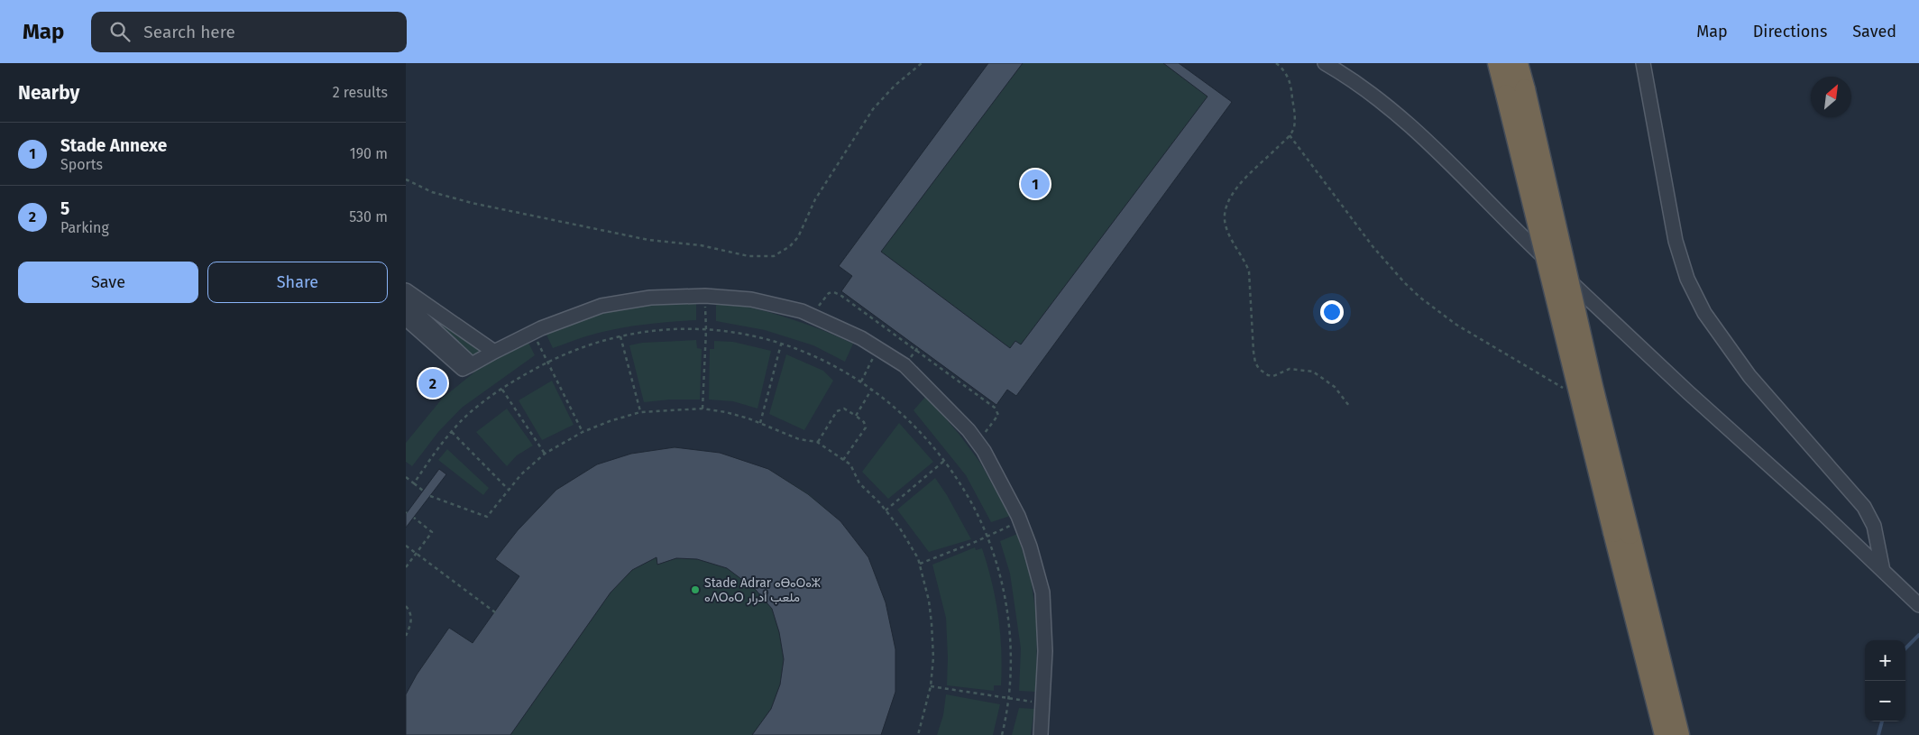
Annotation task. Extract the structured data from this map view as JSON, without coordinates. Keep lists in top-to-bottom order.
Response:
{
  "places": ["Stade Adrar ⴰⴱⴰⵔⴰⵣ ⴰⴷⵔⴰⵔ ملعب أدرار"],
  "north": "top right",
  "page": {
    "header": "Map",
    "search": "Search here",
    "nav": ["Map", "Directions", "Saved"],
    "heading": ["Nearby", "2 results"],
    "list": [
      {
        "mark": "1",
        "name": "Stade Annexe",
        "note": "Sports",
        "value": "190 m"
      },
      {
        "mark": "2",
        "name": "5",
        "note": "Parking",
        "value": "530 m"
      }
    ],
    "pins": ["1", "2"],
    "buttons": ["Save", "Share"],
    "map_buttons": ["+", "−"]
  }
}
